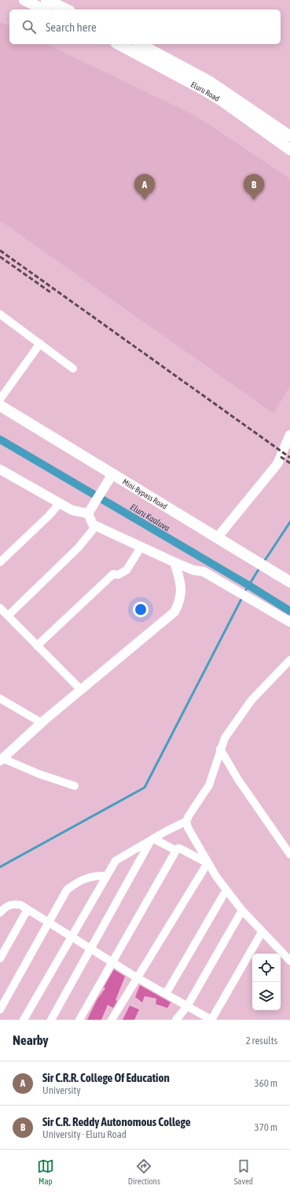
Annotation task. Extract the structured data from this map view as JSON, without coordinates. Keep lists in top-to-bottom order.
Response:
{
  "streets": {
    "main road": ["Eluru Road", "Mini-Bypass Road"]
  },
  "water": ["Eluru Kaaluva"],
  "page": {
    "search": "Search here",
    "pins": ["A", "B"],
    "heading": ["Nearby", "2 results"],
    "list": [
      {
        "mark": "A",
        "name": "Sir C.R.R. College Of Education",
        "note": "University",
        "value": "360 m"
      },
      {
        "mark": "B",
        "name": "Sir C.R. Reddy Autonomous College",
        "note": "University · Eluru Road",
        "value": "370 m"
      }
    ],
    "nav": ["Map", "Directions", "Saved"]
  }
}
